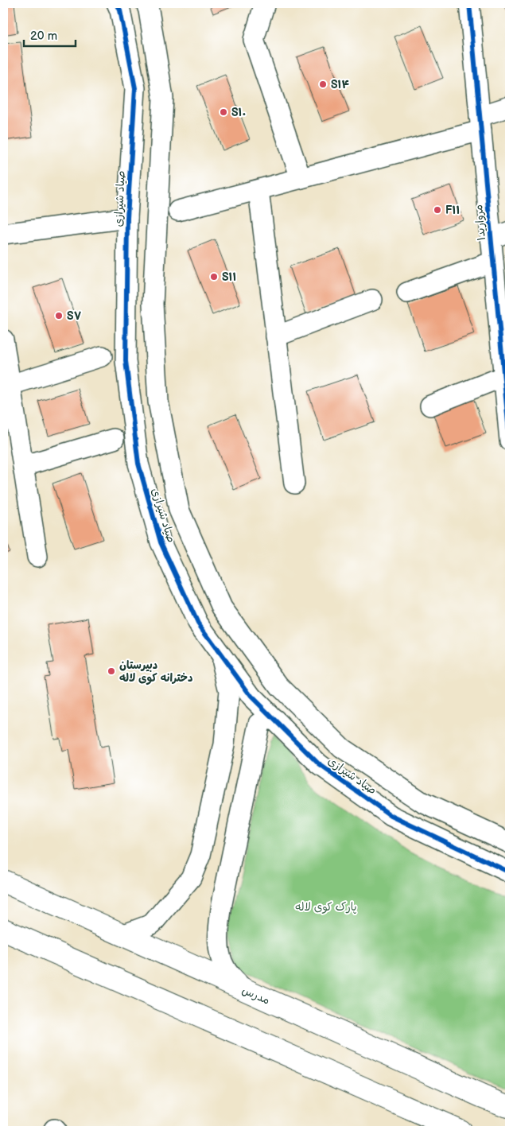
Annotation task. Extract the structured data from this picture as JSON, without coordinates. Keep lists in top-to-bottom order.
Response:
{
  "streets": {
    "main road": ["مدرس"],
    "street": ["صیاد شیرازی", "مروارید۱"]
  },
  "parks": ["پارک کوی لاله"],
  "places": [
    "S۱۴",
    "S۱۰",
    "F۱۱",
    "S۱۱",
    "S۷",
    "دبیرستان دخترانه کوی لاله"
  ],
  "scale_bar": "20 m"
}
